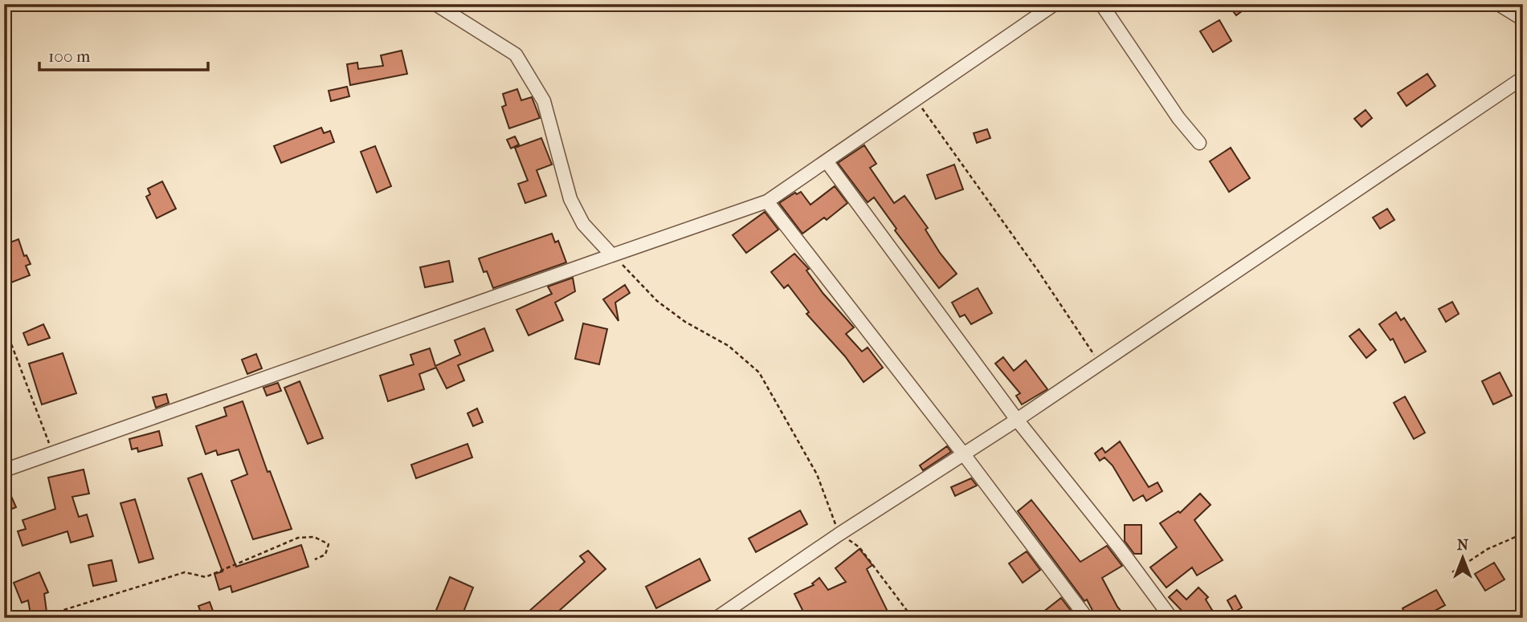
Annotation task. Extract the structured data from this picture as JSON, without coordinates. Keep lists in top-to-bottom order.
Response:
{
  "scale_bar": "100 m",
  "north": "top"
}
